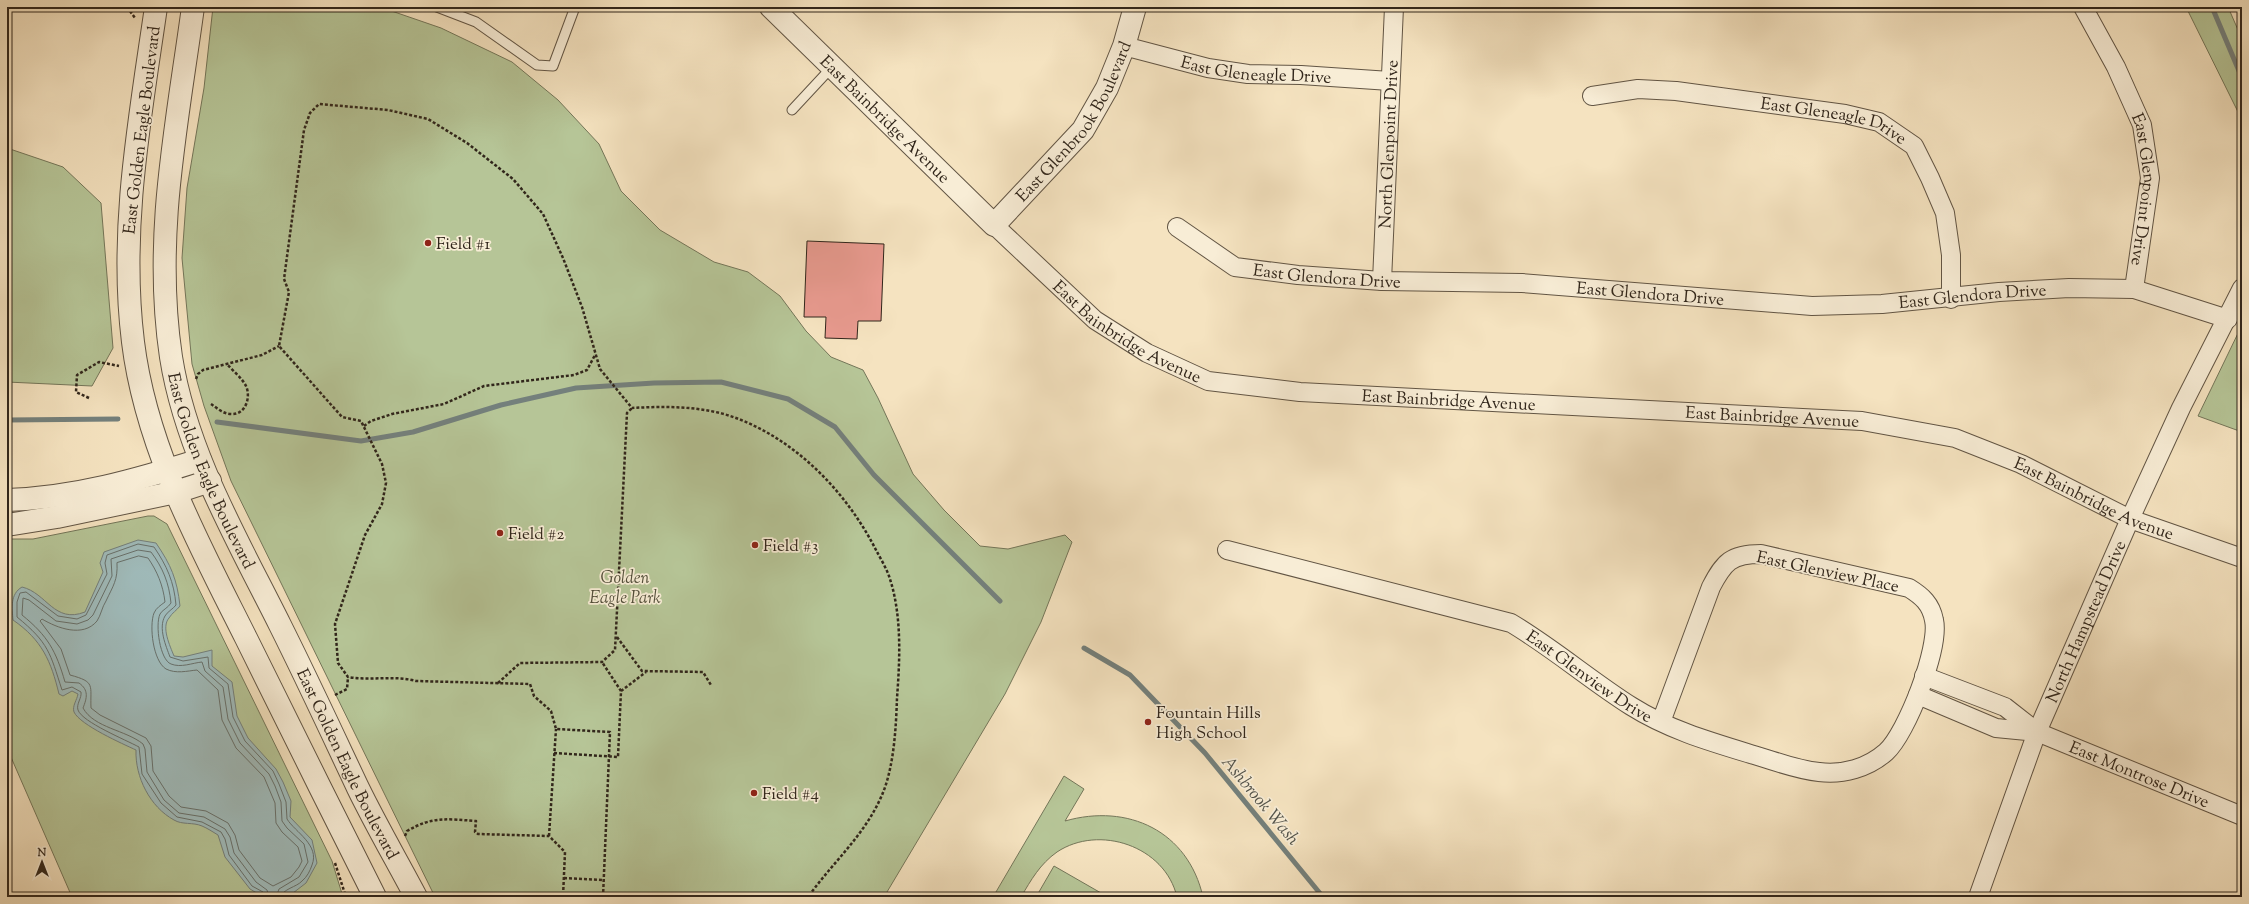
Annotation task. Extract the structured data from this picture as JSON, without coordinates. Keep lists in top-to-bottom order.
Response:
{
  "streets": {
    "street": [
      "East Gleneagle Drive",
      "East Bainbridge Avenue",
      "East Glenbrook Boulevard",
      "East Golden Eagle Boulevard",
      "North Glenpoint Drive",
      "East Glenpoint Drive",
      "East Glendora Drive",
      "East Glenview Place",
      "North Hampstead Drive",
      "East Glenview Drive",
      "East Montrose Drive"
    ]
  },
  "crossings": [
    ["East Gleneagle Drive", "East Glenbrook Boulevard"],
    ["East Gleneagle Drive", "North Glenpoint Drive"],
    ["East Gleneagle Drive", "East Glendora Drive"],
    ["East Bainbridge Avenue", "East Glenbrook Boulevard"],
    ["East Bainbridge Avenue", "North Hampstead Drive"],
    ["North Glenpoint Drive", "East Glendora Drive"],
    ["East Glenpoint Drive", "East Glendora Drive"],
    ["East Glenpoint Drive", "North Hampstead Drive"],
    ["East Glenview Place", "East Glenview Drive"],
    ["North Hampstead Drive", "East Montrose Drive"]
  ],
  "water": ["Ashbrook Wash"],
  "parks": ["Golden Eagle Park"],
  "places": [
    "Field #1",
    "Field #2",
    "Field #3",
    "Fountain Hills High School",
    "Field #4"
  ],
  "north": "top"
}
